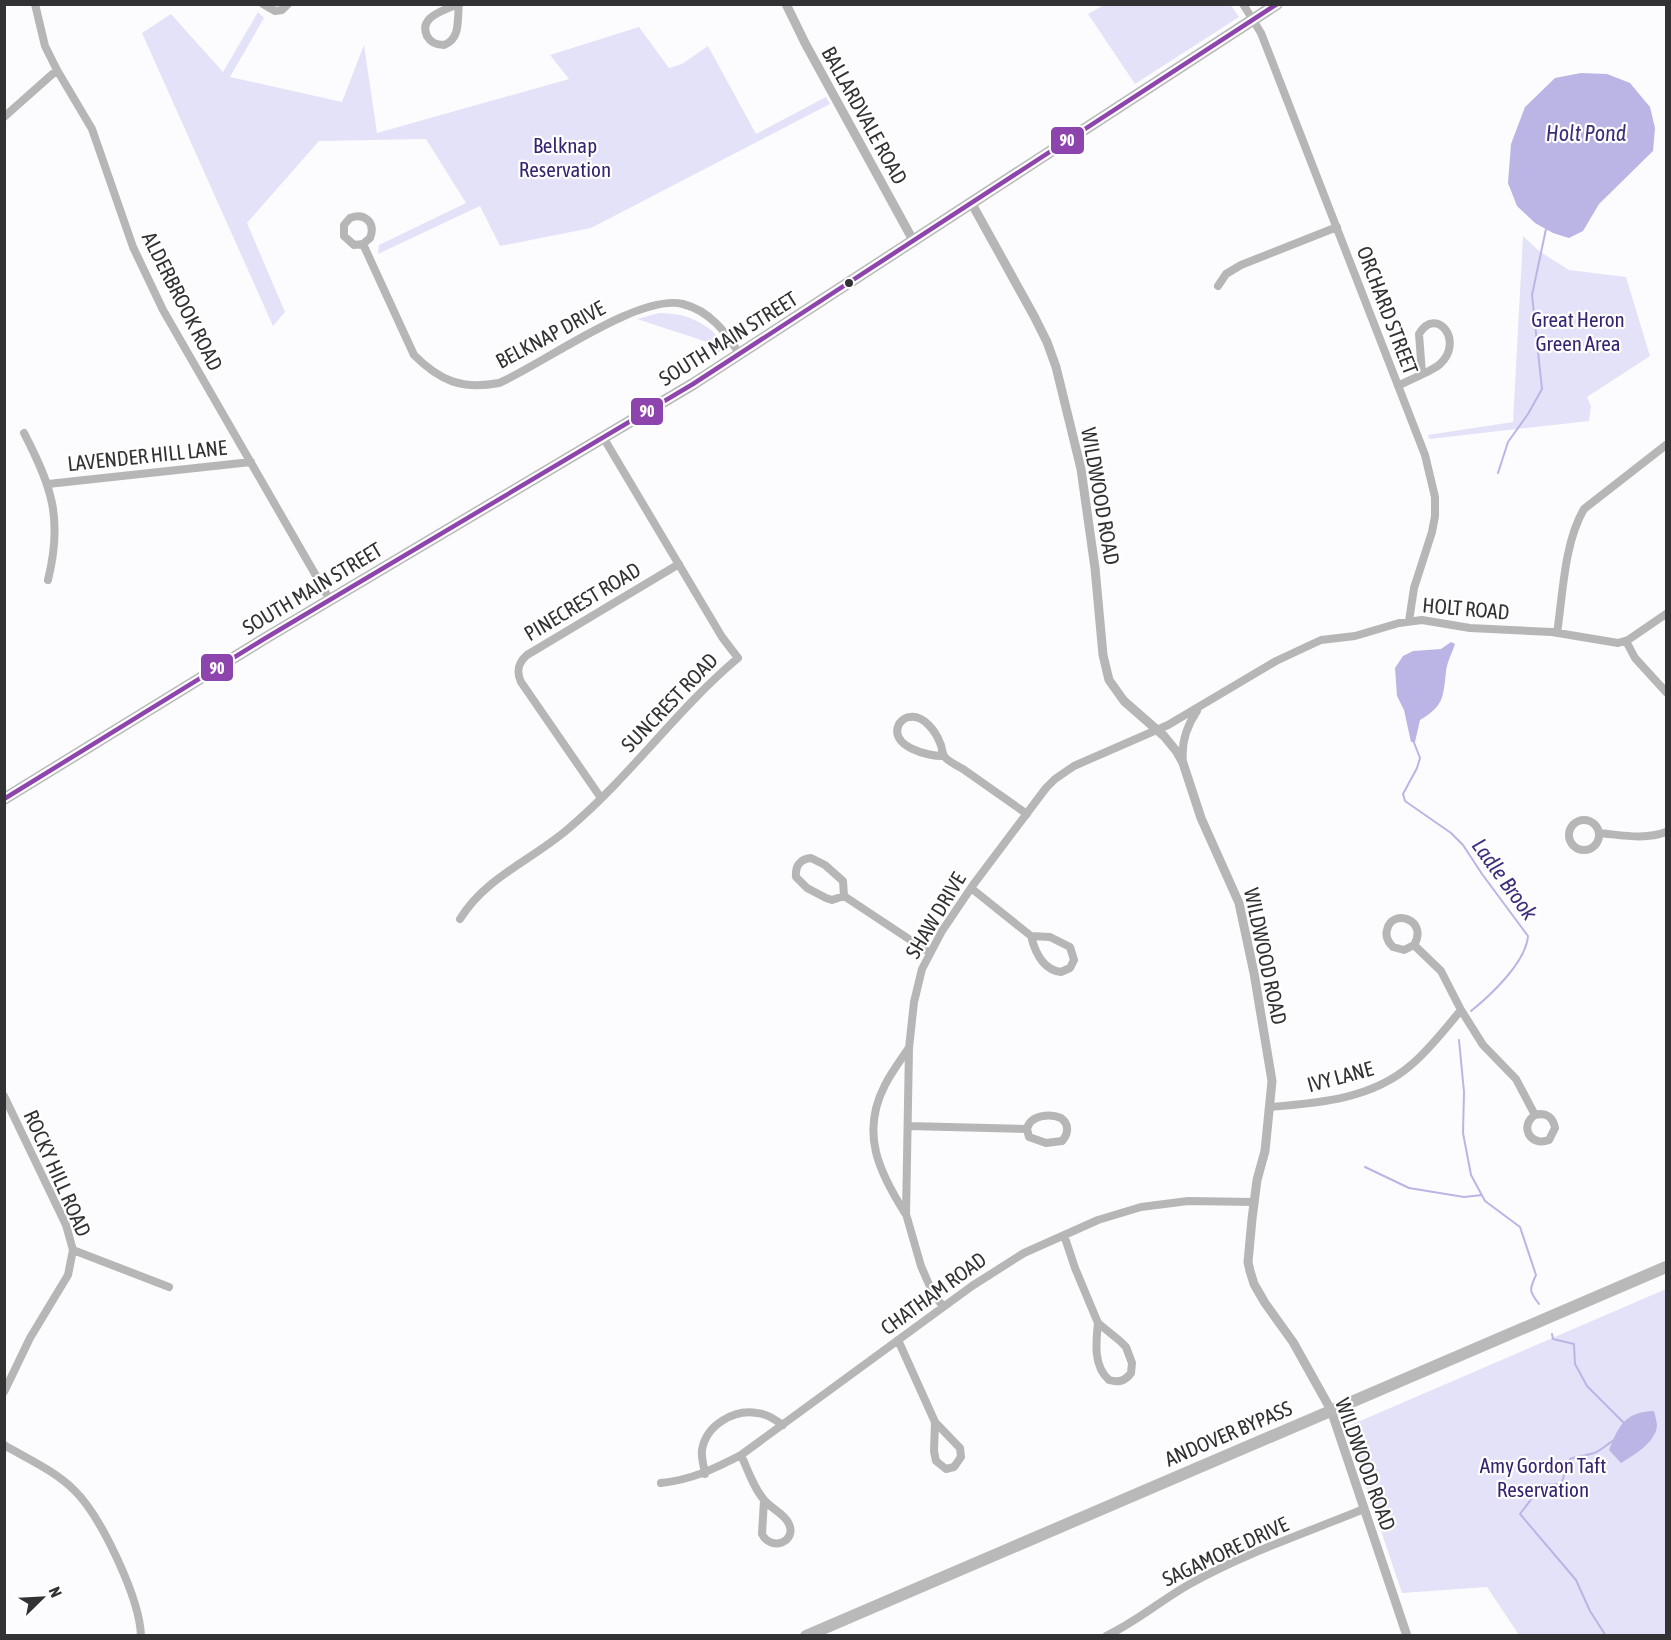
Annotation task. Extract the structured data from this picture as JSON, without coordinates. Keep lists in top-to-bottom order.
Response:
{
  "streets": {
    "main road": ["SOUTH MAIN STREET", "ANDOVER BYPASS"],
    "street": [
      "BALLARDVALE ROAD",
      "ALDERBROOK ROAD",
      "ORCHARD STREET",
      "BELKNAP DRIVE",
      "LAVENDER HILL LANE",
      "WILDWOOD ROAD",
      "PINECREST ROAD",
      "HOLT ROAD",
      "SUNCREST ROAD",
      "SHAW DRIVE",
      "IVY LANE",
      "ROCKY HILL ROAD",
      "CHATHAM ROAD",
      "SAGAMORE DRIVE"
    ]
  },
  "crossings": [
    ["BALLARDVALE ROAD", "SOUTH MAIN STREET"],
    ["ALDERBROOK ROAD", "SOUTH MAIN STREET"],
    ["ALDERBROOK ROAD", "LAVENDER HILL LANE"],
    ["ORCHARD STREET", "SOUTH MAIN STREET"],
    ["ORCHARD STREET", "HOLT ROAD"],
    ["BELKNAP DRIVE", "SOUTH MAIN STREET"],
    ["SOUTH MAIN STREET", "WILDWOOD ROAD"],
    ["SOUTH MAIN STREET", "SUNCREST ROAD"],
    ["WILDWOOD ROAD", "HOLT ROAD"],
    ["WILDWOOD ROAD", "SHAW DRIVE"],
    ["WILDWOOD ROAD", "IVY LANE"],
    ["WILDWOOD ROAD", "CHATHAM ROAD"],
    ["WILDWOOD ROAD", "ANDOVER BYPASS"],
    ["WILDWOOD ROAD", "SAGAMORE DRIVE"],
    ["PINECREST ROAD", "SUNCREST ROAD"],
    ["HOLT ROAD", "SHAW DRIVE"],
    ["SHAW DRIVE", "CHATHAM ROAD"]
  ],
  "water": ["Holt Pond", "Ladle Brook"],
  "parks": ["Belknap Reservation", "Great Heron Green Area", "Amy Gordon Taft Reservation"],
  "lines": ["transit line 90"],
  "north": "top right"
}
